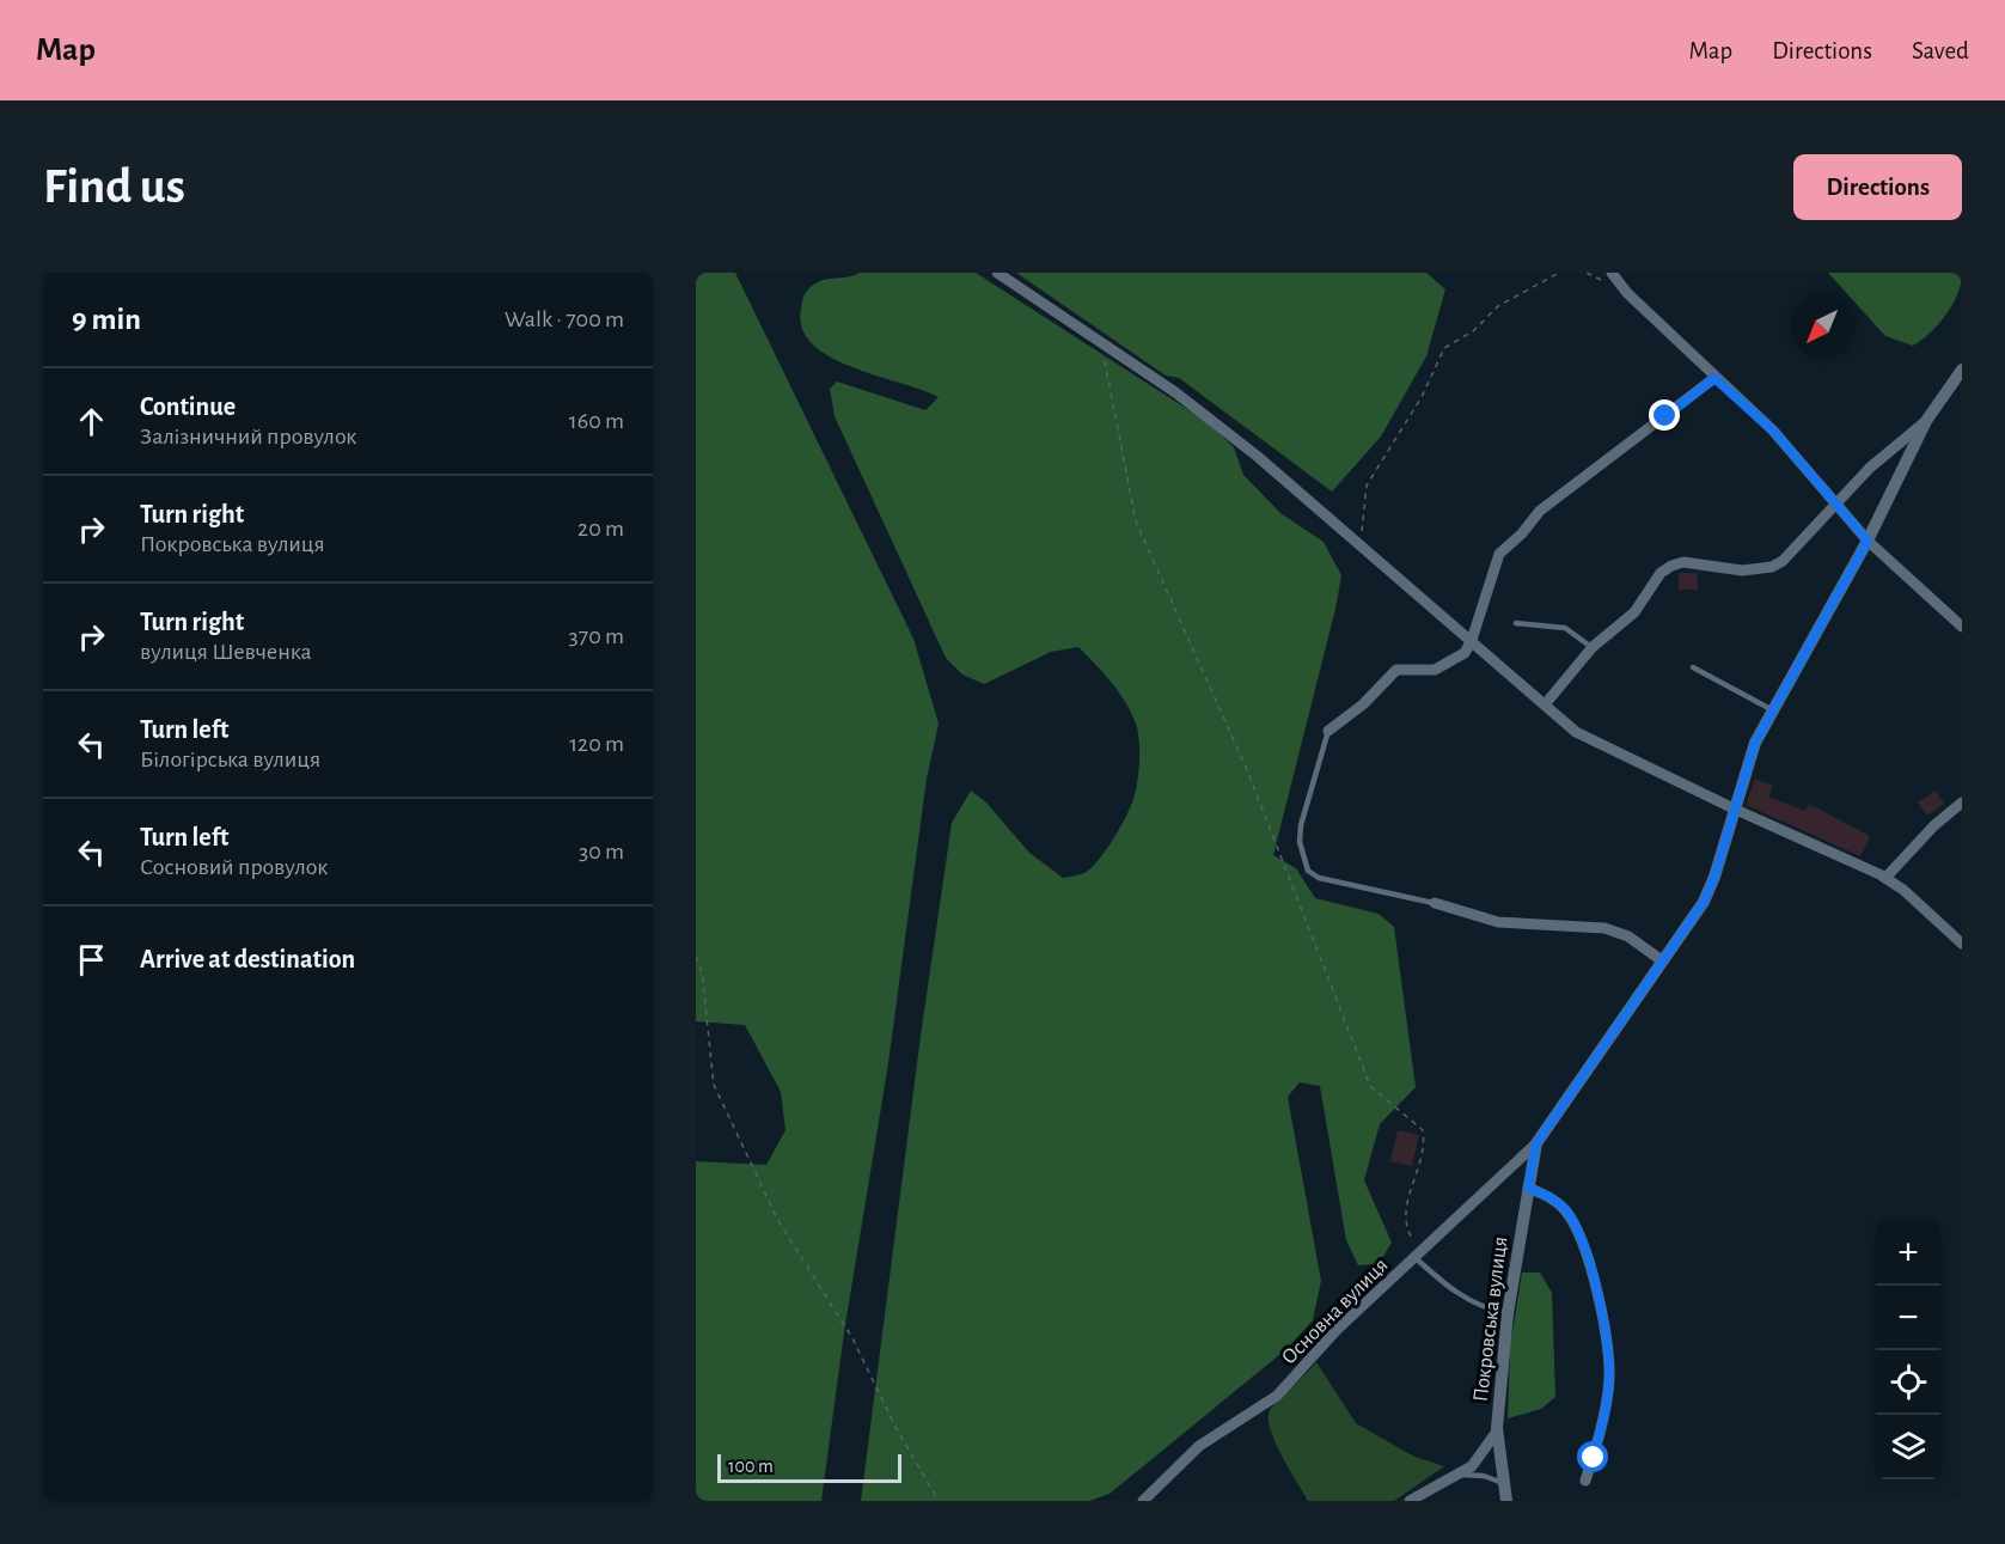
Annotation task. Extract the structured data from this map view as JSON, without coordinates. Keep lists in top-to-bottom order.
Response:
{
  "streets": {
    "street": ["Основна вулиця", "Покровська вулиця"]
  },
  "crossings": [
    ["Основна вулиця", "Покровська вулиця"]
  ],
  "scale_bar": "100 m",
  "north": "bottom left",
  "page": {
    "header": "Map",
    "nav": ["Map", "Directions", "Saved"],
    "buttons": "Directions",
    "title": "Find us",
    "heading": ["9 min", "Walk · 700 m"],
    "list": [
      ["Continue", "Залізничний провулок", "160 m"],
      ["Turn right", "Покровська вулиця", "20 m"],
      ["Turn right", "вулиця Шевченка", "370 m"],
      ["Turn left", "Білогірська вулиця", "120 m"],
      ["Turn left", "Сосновий провулок", "30 m"],
      "Arrive at destination"
    ],
    "map_buttons": ["+", "−"],
    "scale": "100 m"
  }
}
